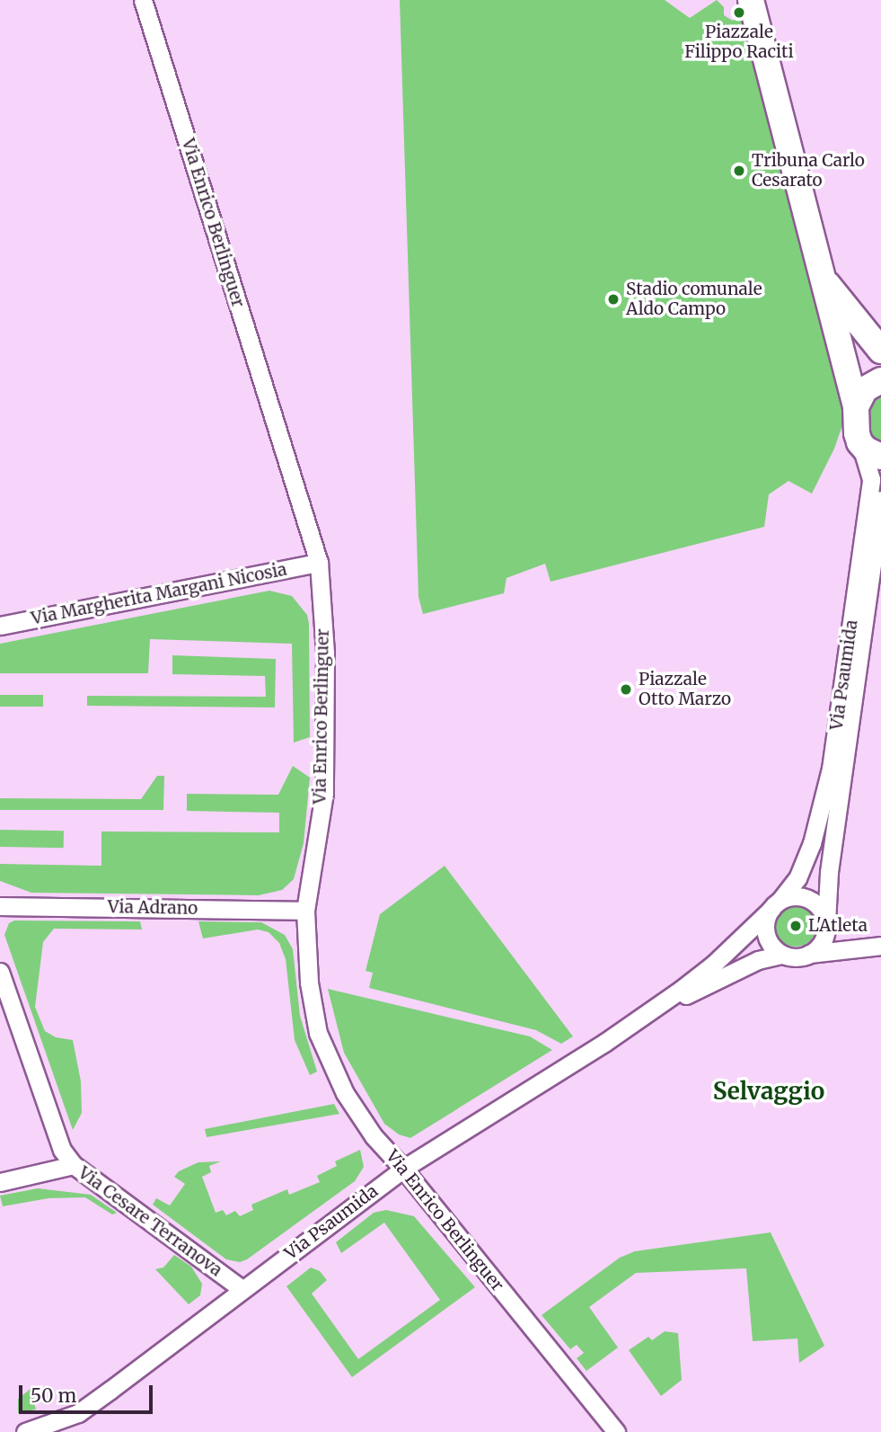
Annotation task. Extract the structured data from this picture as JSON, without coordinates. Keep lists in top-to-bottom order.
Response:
{
  "streets": {
    "street": [
      "Via Enrico Berlinguer",
      "Via Margherita Margani Nicosia",
      "Via Psaumida",
      "Via Adrano",
      "Via Cesare Terranova"
    ]
  },
  "crossings": [
    ["Via Enrico Berlinguer", "Via Margherita Margani Nicosia"],
    ["Via Enrico Berlinguer", "Via Psaumida"],
    ["Via Enrico Berlinguer", "Via Adrano"],
    ["Via Psaumida", "Via Cesare Terranova"]
  ],
  "districts": ["Selvaggio"],
  "places": [
    "Piazzale Filippo Raciti",
    "Tribuna Carlo Cesarato",
    "Stadio comunale Aldo Campo",
    "Piazzale Otto Marzo",
    "L'Atleta"
  ],
  "scale_bar": "50 m"
}
